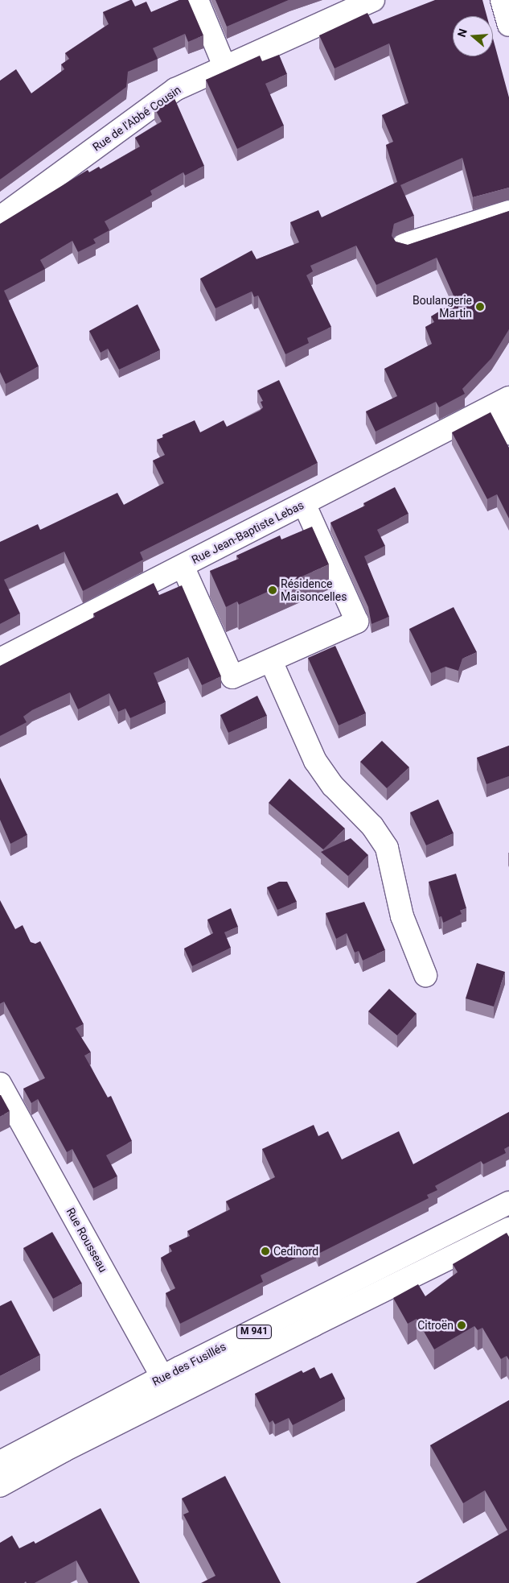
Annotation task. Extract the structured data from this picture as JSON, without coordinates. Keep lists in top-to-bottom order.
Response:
{
  "streets": {
    "street": [
      "Rue de l'Abbé Cousin",
      "Rue Jean-Baptiste Lebas",
      "Rue Rousseau",
      "M 941",
      "Rue des Fusillés"
    ]
  },
  "crossings": [
    ["Rue Rousseau", "Rue des Fusillés"]
  ],
  "places": [
    "Boulangerie Martin",
    "Résidence Maisoncelles",
    "Cedinord",
    "Citroën"
  ],
  "north": "left"
}
